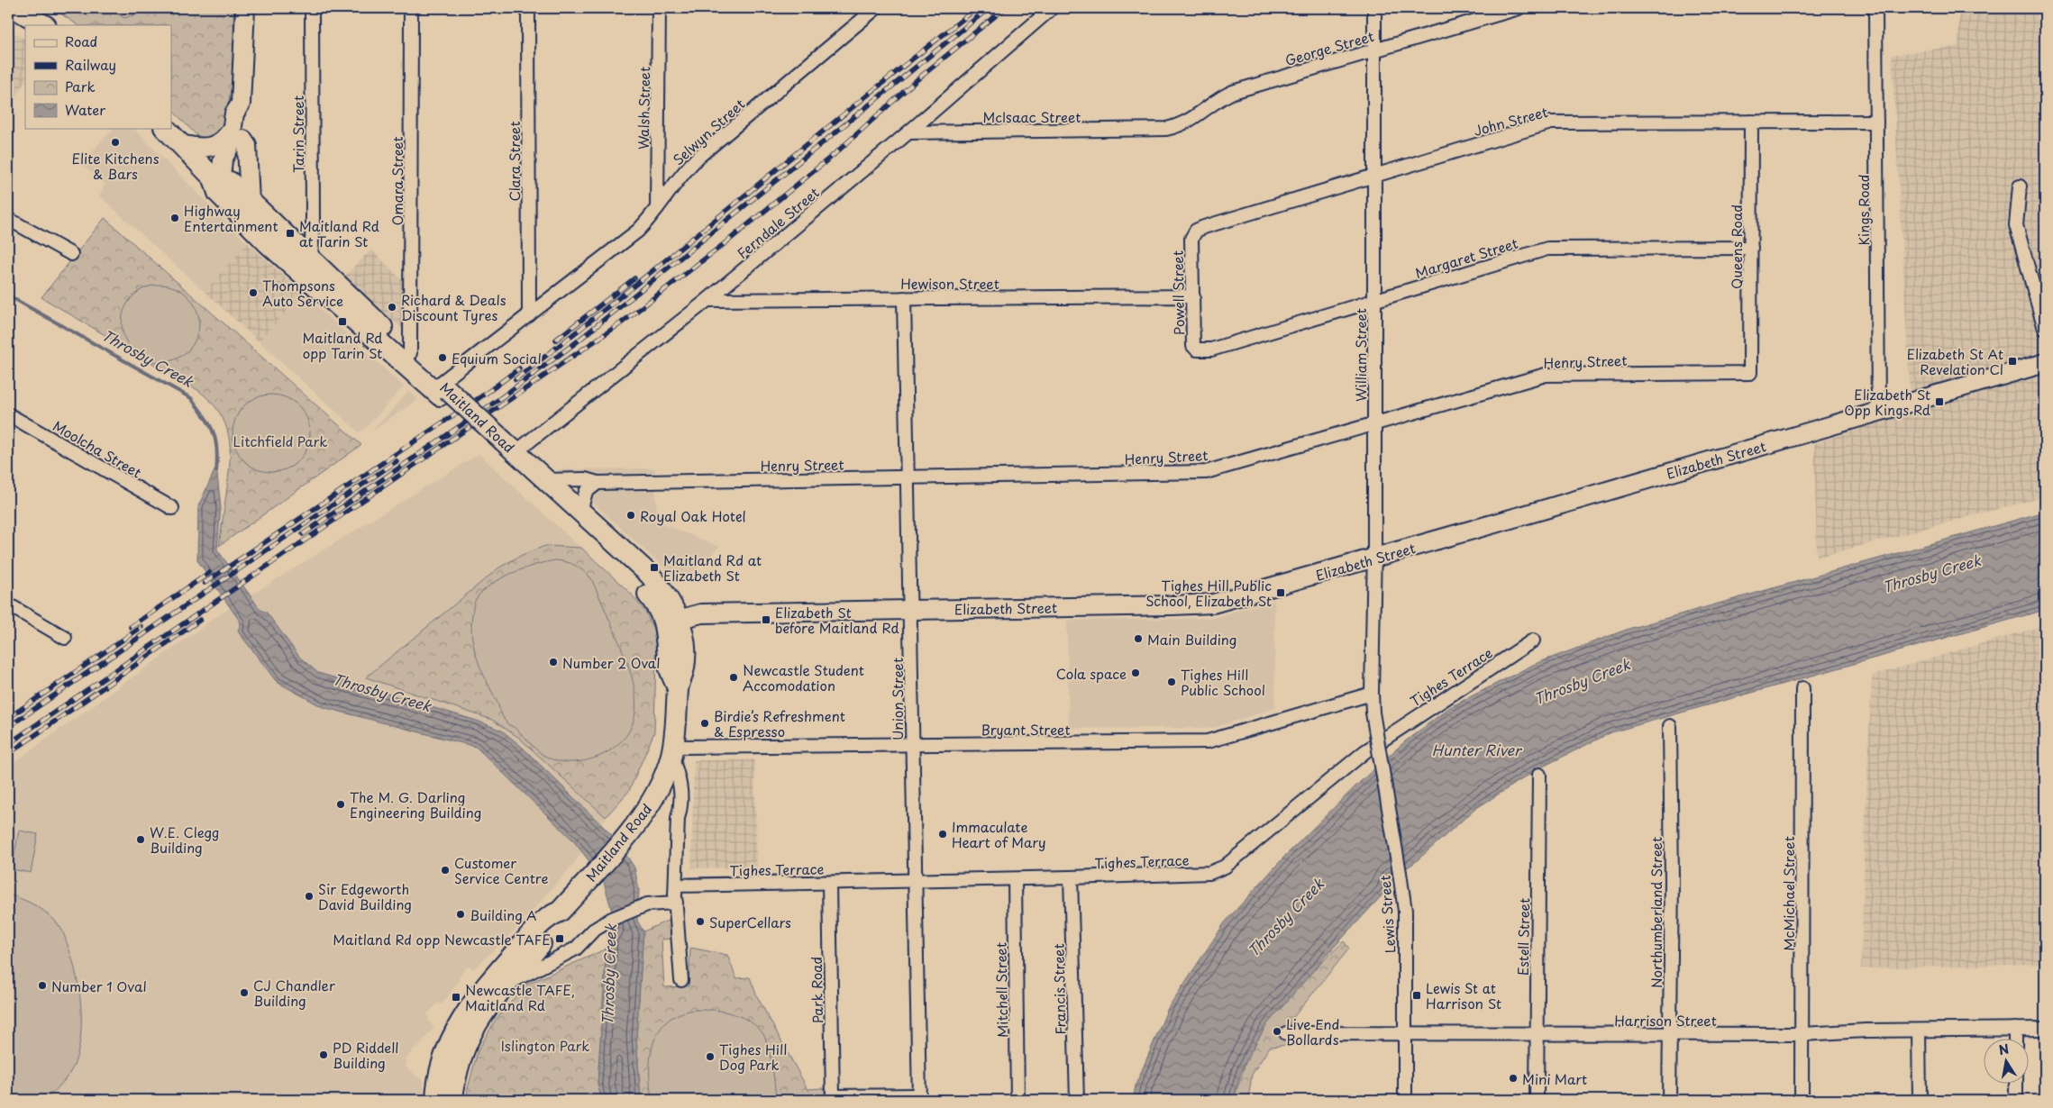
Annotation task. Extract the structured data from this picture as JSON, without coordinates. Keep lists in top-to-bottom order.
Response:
{
  "streets": {
    "main road": ["Maitland Road", "Elizabeth Street"],
    "street": [
      "George Street",
      "Walsh Street",
      "McIsaac Street",
      "John Street",
      "Selwyn Street",
      "Tarin Street",
      "Clara Street",
      "Omara Street",
      "Kings Road",
      "Ferndale Street",
      "Queens Road",
      "Margaret Street",
      "Hewison Street",
      "Powell Street",
      "William Street",
      "Henry Street",
      "Moolcha Street",
      "Tighes Terrace",
      "Union Street",
      "Bryant Street",
      "McMichael Street",
      "Northumberland Street",
      "Lewis Street",
      "Estell Street",
      "Francis Street",
      "Park Road",
      "Mitchell Street",
      "Harrison Street"
    ]
  },
  "crossings": [
    ["George Street", "McIsaac Street"],
    ["George Street", "William Street"],
    ["Walsh Street", "Selwyn Street"],
    ["McIsaac Street", "Ferndale Street"],
    ["John Street", "Kings Road"],
    ["John Street", "Queens Road"],
    ["John Street", "Powell Street"],
    ["John Street", "William Street"],
    ["Selwyn Street", "Clara Street"],
    ["Selwyn Street", "Maitland Road"],
    ["Tarin Street", "Maitland Road"],
    ["Omara Street", "Maitland Road"],
    ["Kings Road", "Elizabeth Street"],
    ["Ferndale Street", "Hewison Street"],
    ["Ferndale Street", "Maitland Road"],
    ["Queens Road", "Margaret Street"],
    ["Queens Road", "Henry Street"],
    ["Margaret Street", "Powell Street"],
    ["Margaret Street", "William Street"],
    ["Hewison Street", "Powell Street"],
    ["Hewison Street", "Union Street"],
    ["William Street", "Henry Street"],
    ["William Street", "Elizabeth Street"],
    ["William Street", "Bryant Street"],
    ["William Street", "Lewis Street"],
    ["Henry Street", "Maitland Road"],
    ["Henry Street", "Union Street"],
    ["Maitland Road", "Elizabeth Street"],
    ["Maitland Road", "Bryant Street"],
    ["Elizabeth Street", "Union Street"],
    ["Tighes Terrace", "Union Street"],
    ["Tighes Terrace", "Francis Street"],
    ["Tighes Terrace", "Park Road"],
    ["Tighes Terrace", "Mitchell Street"],
    ["Union Street", "Bryant Street"],
    ["Union Street", "Park Road"],
    ["Bryant Street", "Lewis Street"],
    ["McMichael Street", "Harrison Street"],
    ["Northumberland Street", "Harrison Street"],
    ["Lewis Street", "Harrison Street"],
    ["Estell Street", "Harrison Street"]
  ],
  "water": ["Throsby Creek", "Hunter River"],
  "parks": ["Litchfield Park", "Islington Park"],
  "places": {
    "other": [
      "Elite Kitchens & Bars",
      "Highway Entertainment",
      "Thompsons Auto Service",
      "Richard & Deals Discount Tyres",
      "Equium Social",
      "Royal Oak Hotel",
      "Main Building",
      "Number 2 Oval",
      "Cola space",
      "Newcastle Student Accomodation",
      "Tighes Hill Public School",
      "Birdie’s Refreshment & Espresso",
      "The M. G. Darling Engineering Building",
      "Immaculate Heart of Mary",
      "W.E. Clegg Building",
      "Customer Service Centre",
      "Sir Edgeworth David Building",
      "Building A",
      "SuperCellars",
      "Number 1 Oval",
      "CJ Chandler Building",
      "Live End Bollards",
      "PD Riddell Building",
      "Tighes Hill Dog Park",
      "Mini Mart"
    ],
    "transit": [
      "Maitland Rd at Tarin St",
      "Maitland Rd opp Tarin St",
      "Elizabeth St At Revelation Cl",
      "Elizabeth St Opp Kings Rd",
      "Maitland Rd at Elizabeth St",
      "Tighes Hill Public School, Elizabeth St",
      "Elizabeth St before Maitland Rd",
      "Maitland Rd opp Newcastle TAFE",
      "Lewis St at Harrison St",
      "Newcastle TAFE, Maitland Rd"
    ]
  },
  "legend": [
    "Road",
    "Railway",
    "Park",
    "Water"
  ],
  "north": "top"
}
